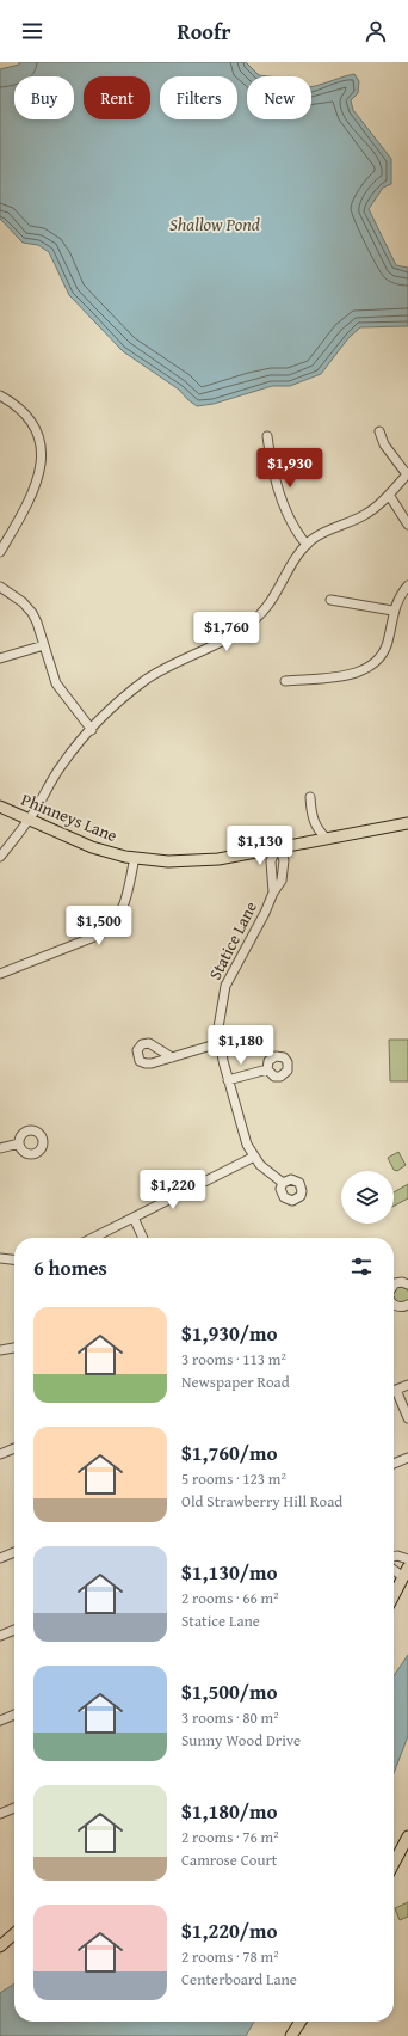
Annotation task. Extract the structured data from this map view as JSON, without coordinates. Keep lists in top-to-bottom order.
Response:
{
  "streets": {
    "main road": ["Phinneys Lane"],
    "street": ["Statice Lane"]
  },
  "crossings": [
    ["Phinneys Lane", "Statice Lane"]
  ],
  "water": ["Shallow Pond"],
  "page": {
    "header": "Roofr",
    "chip": [
      "Buy",
      "Rent",
      "Filters",
      "New"
    ],
    "price": [
      "$1,930",
      "$1,760",
      "$1,130",
      "$1,500",
      "$1,180",
      "$1,220"
    ],
    "heading": "6 homes",
    "list": [
      {
        "name": "$1,930/mo",
        "note": "3 rooms · 113 m² · Newspaper Road"
      },
      {
        "name": "$1,760/mo",
        "note": "5 rooms · 123 m² · Old Strawberry Hill Road"
      },
      {
        "name": "$1,130/mo",
        "note": "2 rooms · 66 m² · Statice Lane"
      },
      {
        "name": "$1,500/mo",
        "note": "3 rooms · 80 m² · Sunny Wood Drive"
      },
      {
        "name": "$1,180/mo",
        "note": "2 rooms · 76 m² · Camrose Court"
      },
      {
        "name": "$1,220/mo",
        "note": "2 rooms · 78 m² · Centerboard Lane"
      }
    ]
  }
}
